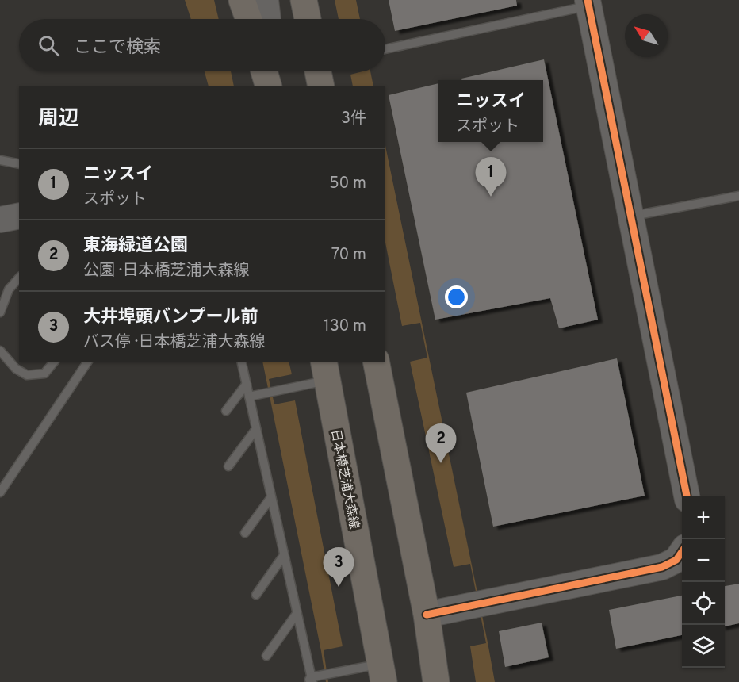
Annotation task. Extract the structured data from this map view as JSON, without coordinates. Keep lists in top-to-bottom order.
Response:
{
  "streets": {
    "main road": ["日本橋芝浦大森線"]
  },
  "north": "top left",
  "page": {
    "search": "ここで検索",
    "popup": ["ニッスイ", "スポット"],
    "heading": ["周辺", "3件"],
    "list": [
      {
        "mark": "1",
        "name": "ニッスイ",
        "note": "スポット",
        "value": "50 m"
      },
      {
        "mark": "2",
        "name": "東海緑道公園",
        "note": "公園 · 日本橋芝浦大森線",
        "value": "70 m"
      },
      {
        "mark": "3",
        "name": "大井埠頭バンプール前",
        "note": "バス停 · 日本橋芝浦大森線",
        "value": "130 m"
      }
    ],
    "pins": ["1", "2", "3"],
    "map_buttons": ["+", "−"]
  }
}
